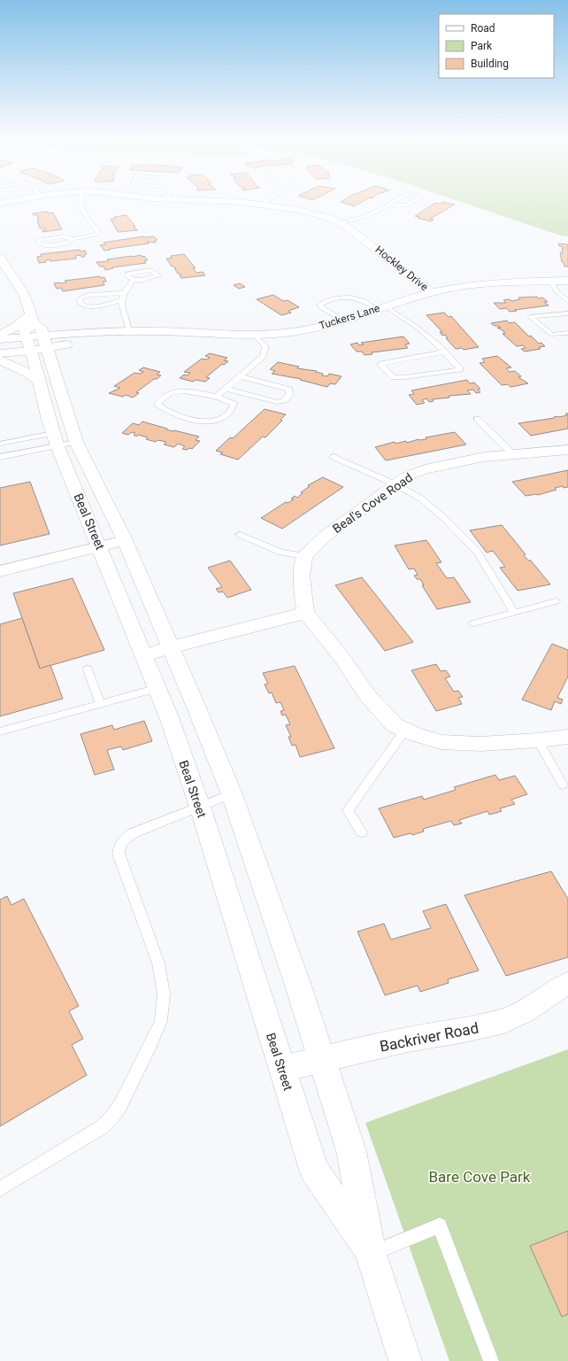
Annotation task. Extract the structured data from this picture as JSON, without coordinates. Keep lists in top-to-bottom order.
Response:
{
  "streets": {
    "street": [
      "Hockley Drive",
      "Tuckers Lane",
      "Beal's Cove Road",
      "Beal Street",
      "Backriver Road"
    ]
  },
  "crossings": [
    ["Hockley Drive", "Tuckers Lane"],
    ["Tuckers Lane", "Beal Street"],
    ["Beal Street", "Backriver Road"]
  ],
  "parks": ["Bare Cove Park"],
  "legend": ["Road", "Park", "Building"]
}
